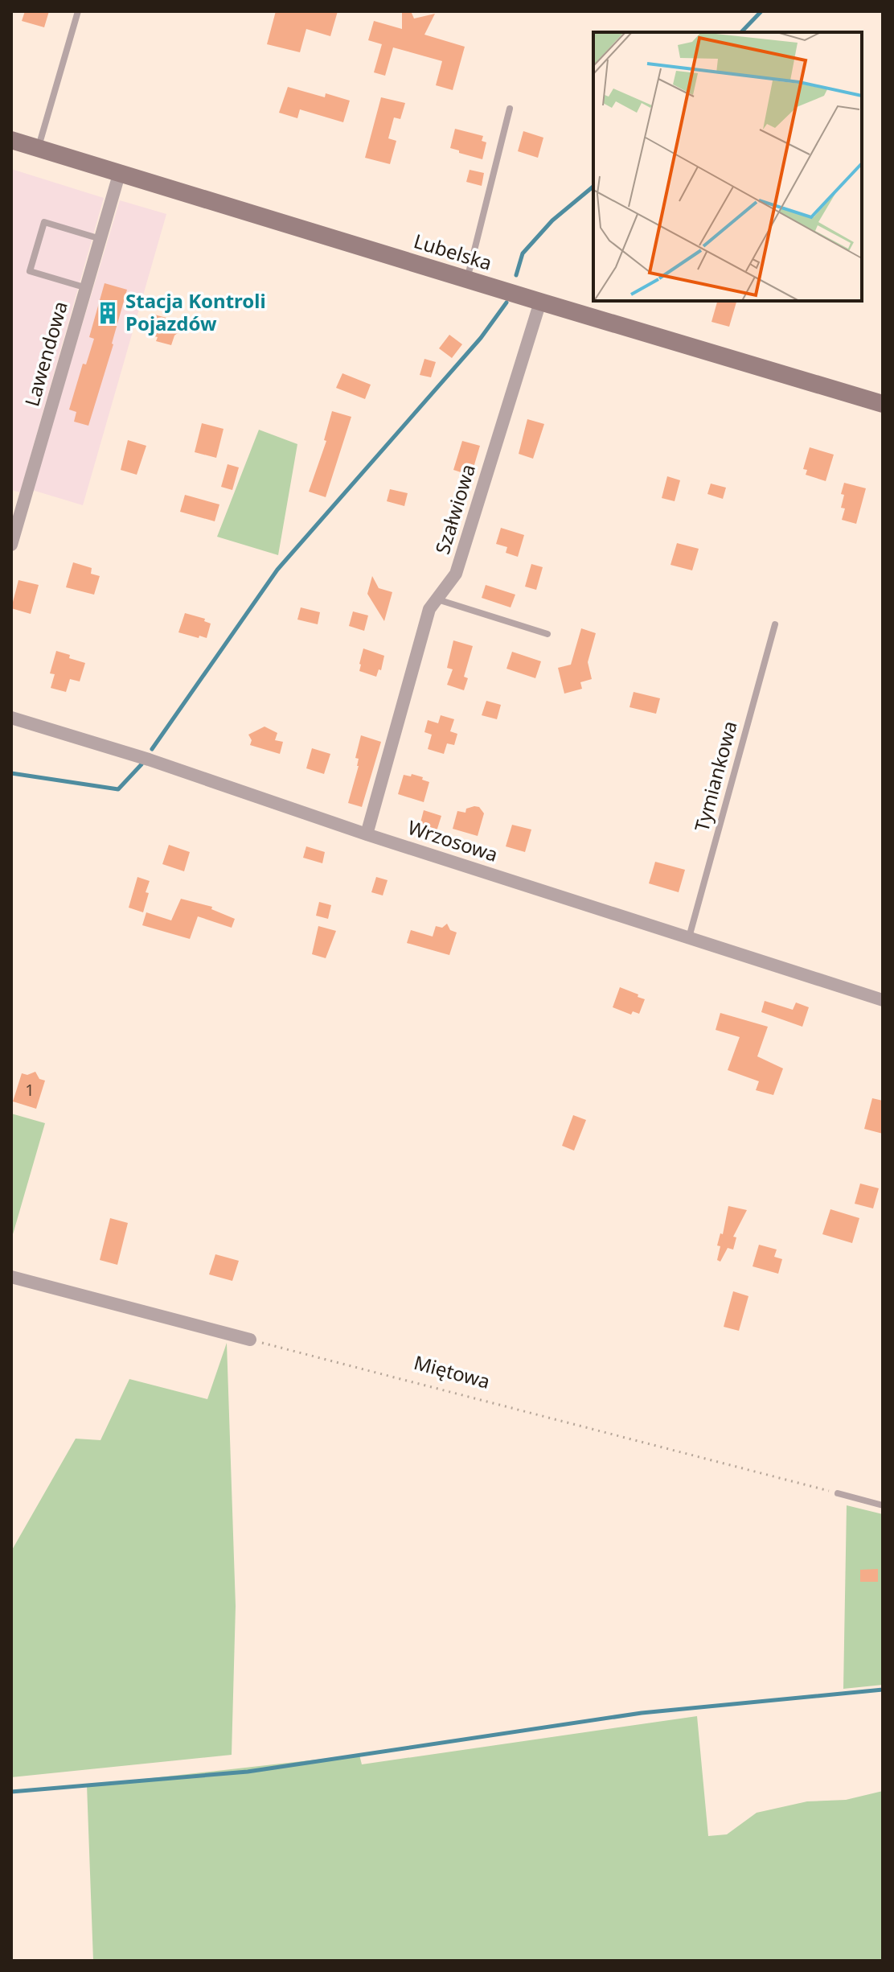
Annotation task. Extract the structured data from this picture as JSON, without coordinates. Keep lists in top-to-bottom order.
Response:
{
  "streets": {
    "main road": ["Lubelska"],
    "street": ["Lawendowa", "Szałwiowa", "Wrzosowa"],
    "lane": ["Tymiankowa"],
    "path": ["Miętowa"]
  },
  "crossings": [
    ["Lubelska", "Lawendowa"],
    ["Lubelska", "Szałwiowa"],
    ["Szałwiowa", "Wrzosowa"],
    ["Tymiankowa", "Wrzosowa"]
  ],
  "places": {
    "building": ["Stacja Kontroli Pojazdów"]
  },
  "house_numbers": ["1"]
}
